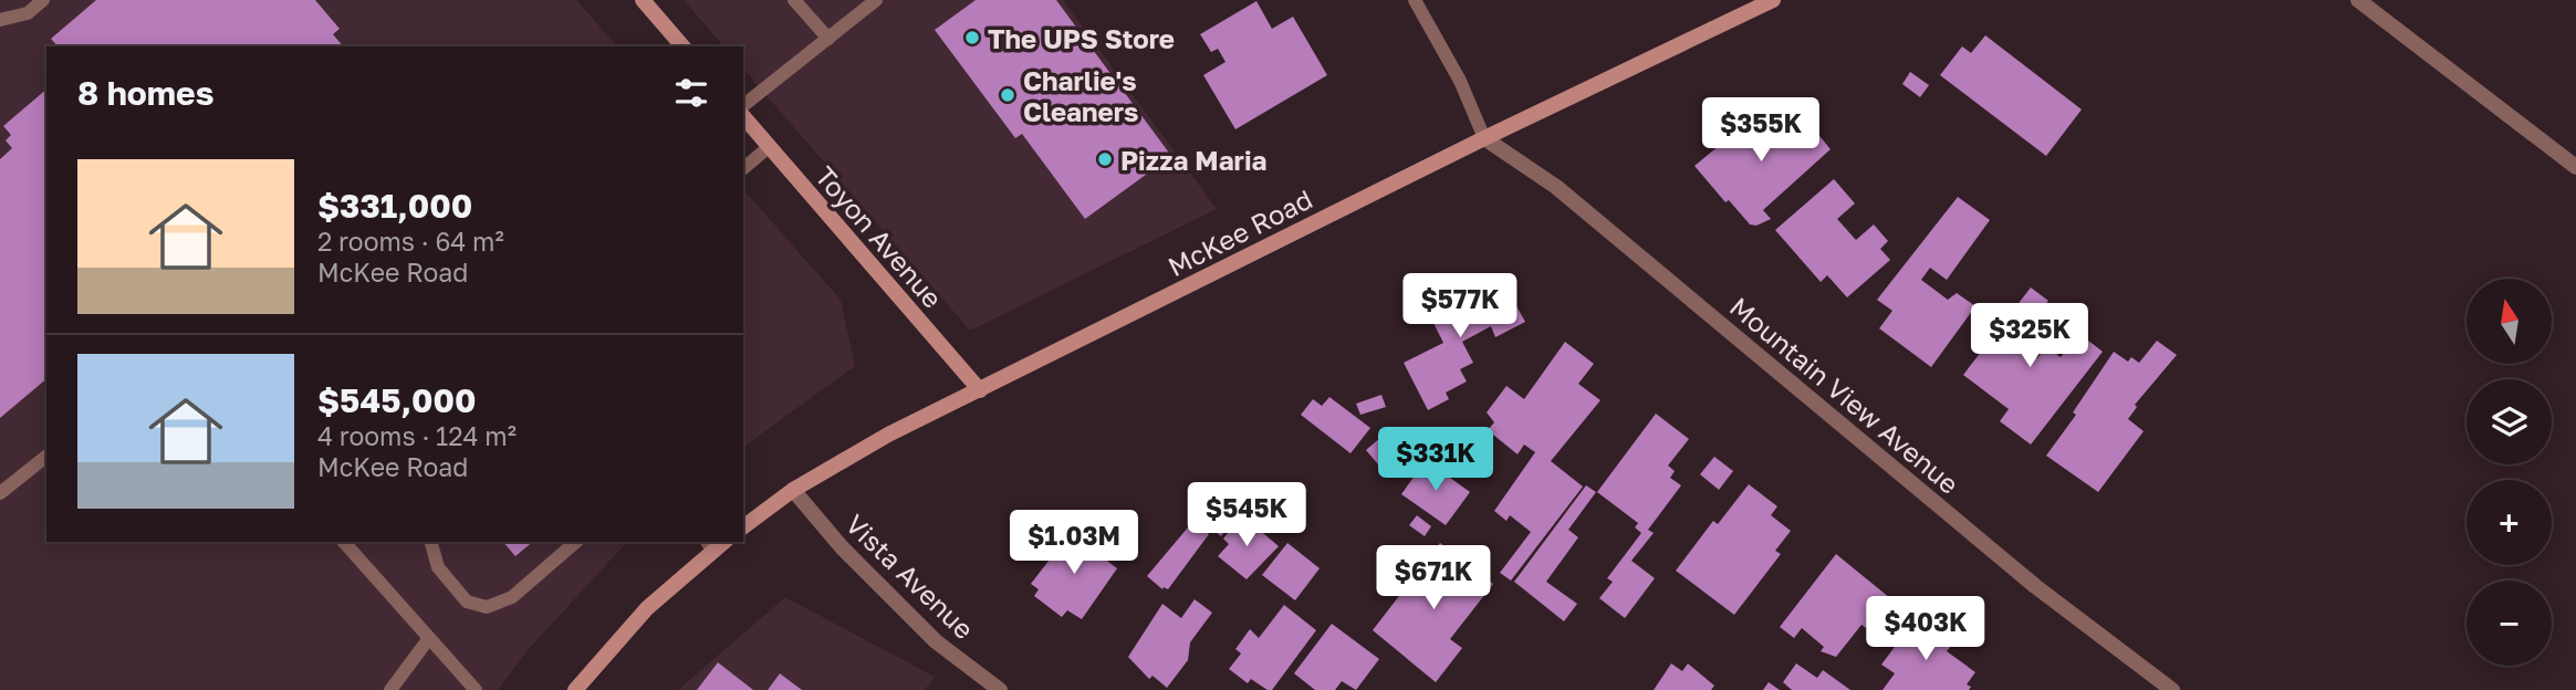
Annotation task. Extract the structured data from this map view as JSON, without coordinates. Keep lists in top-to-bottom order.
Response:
{
  "streets": {
    "street": [
      "McKee Road",
      "Toyon Avenue",
      "Mountain View Avenue",
      "Vista Avenue"
    ]
  },
  "crossings": [
    ["McKee Road", "Toyon Avenue"],
    ["McKee Road", "Mountain View Avenue"],
    ["McKee Road", "Vista Avenue"]
  ],
  "places": ["The UPS Store", "Charlie's Cleaners", "Pizza Maria"],
  "north": "top",
  "page": {
    "heading": "8 homes",
    "price": [
      "$355K",
      "$577K",
      "$325K",
      "$331K",
      "$545K",
      "$1.03M",
      "$671K",
      "$403K"
    ],
    "list": [
      {
        "name": "$331,000",
        "note": "2 rooms · 64 m² · McKee Road"
      },
      {
        "name": "$545,000",
        "note": "4 rooms · 124 m² · McKee Road"
      }
    ],
    "map_buttons": ["+", "−"]
  }
}
